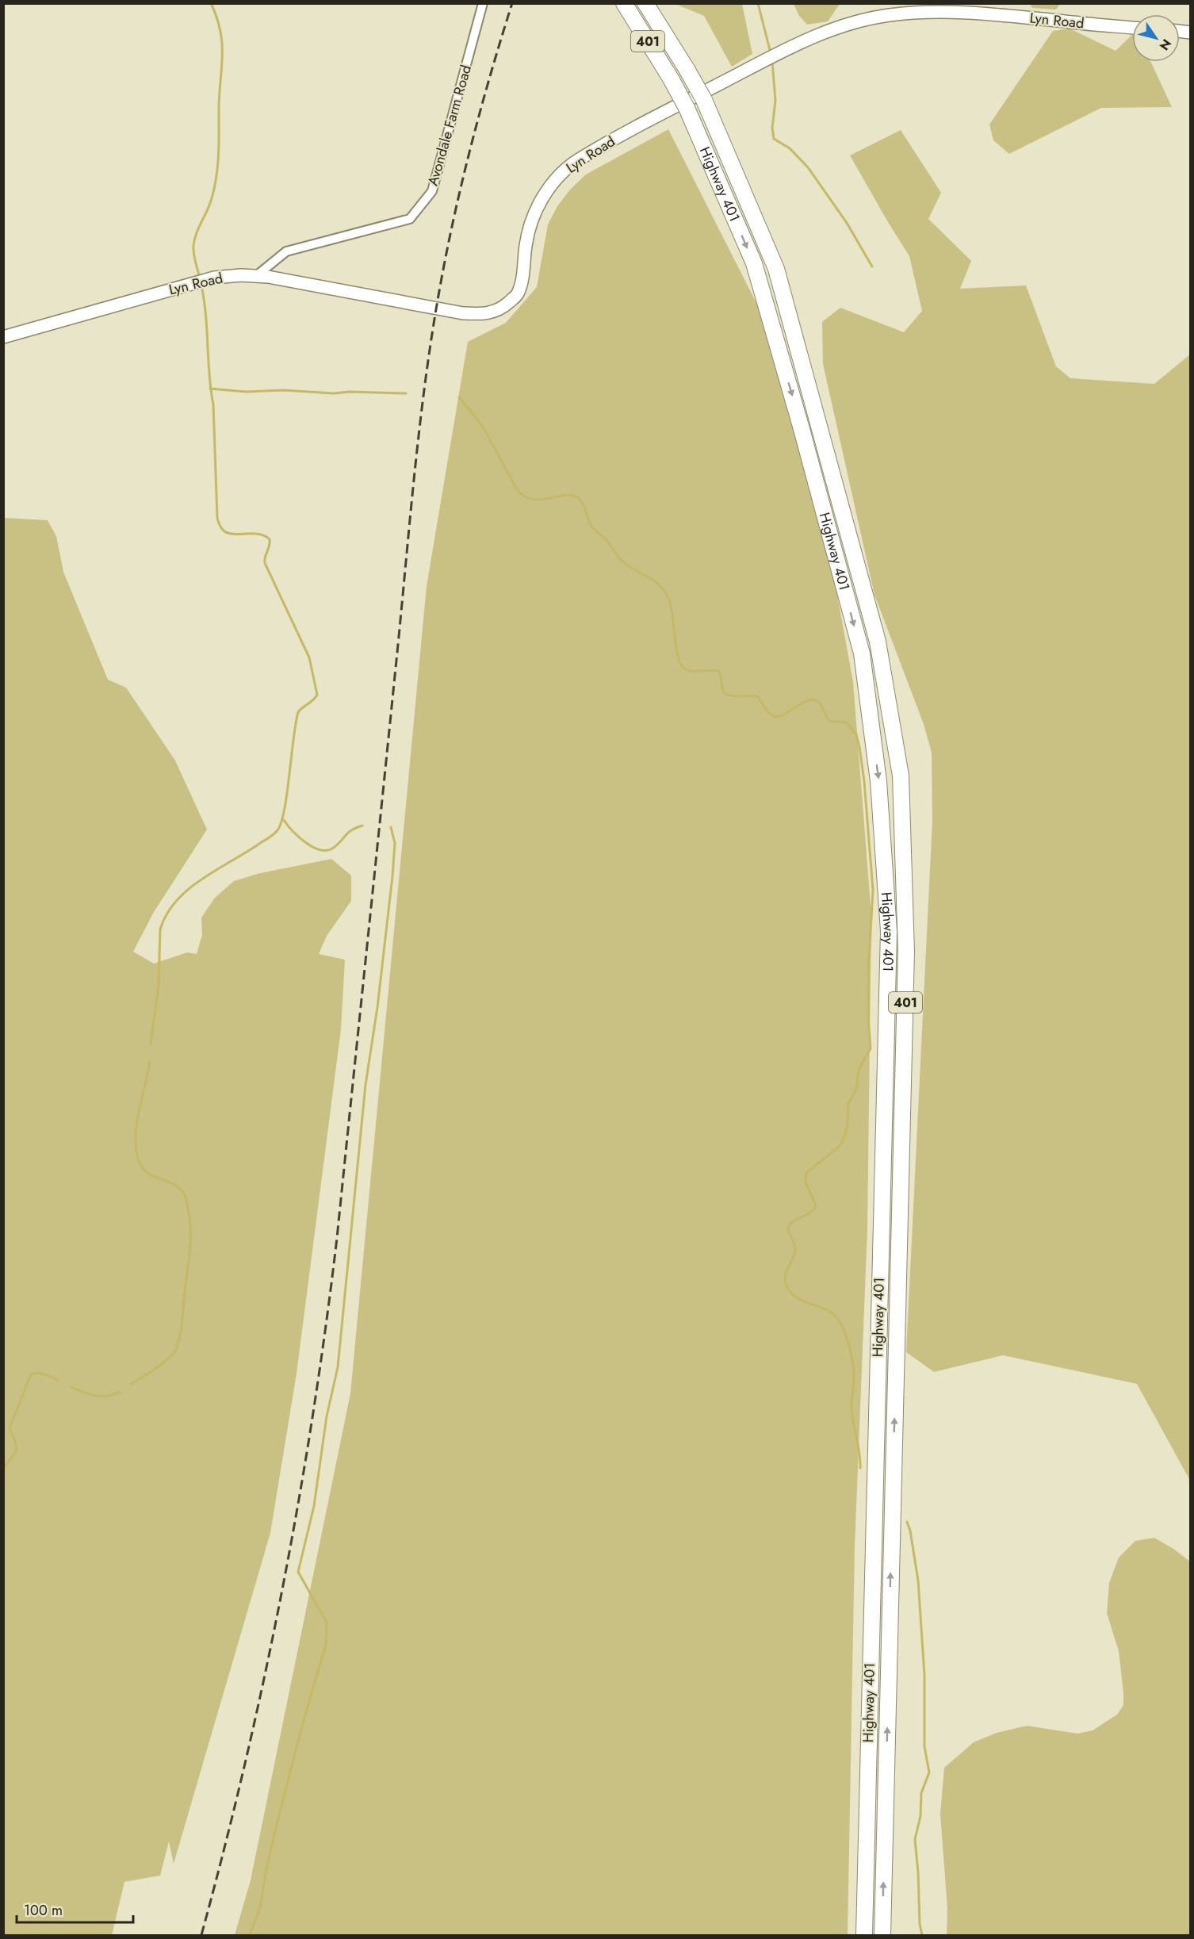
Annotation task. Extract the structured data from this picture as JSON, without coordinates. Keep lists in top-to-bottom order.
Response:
{
  "streets": {
    "highway": ["401", "Highway 401"],
    "main road": ["Lyn Road"],
    "street": ["Avondale Farm Road"]
  },
  "crossings": [
    ["Lyn Road", "Avondale Farm Road"]
  ],
  "scale_bar": "100 m",
  "north": "bottom right"
}
